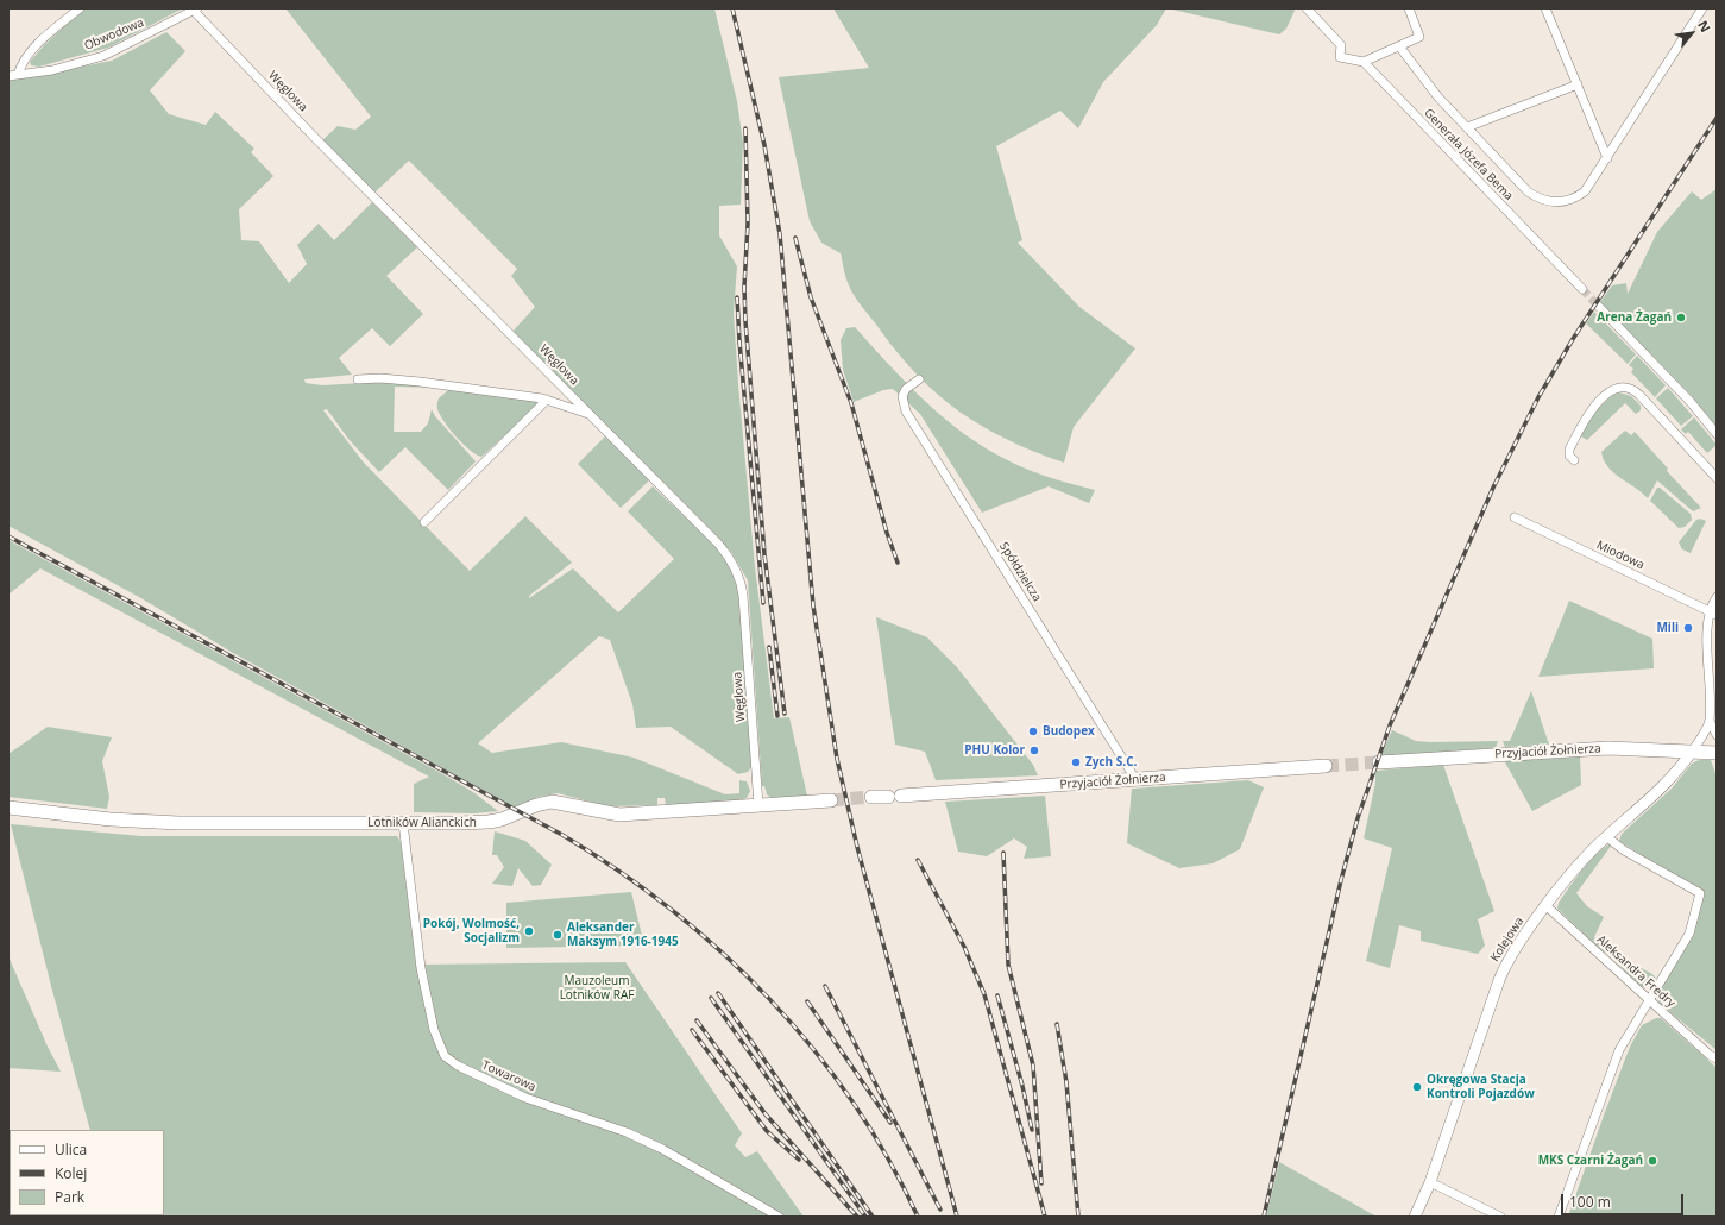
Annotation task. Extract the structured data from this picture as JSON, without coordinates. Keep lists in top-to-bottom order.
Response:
{
  "streets": {
    "main road": ["Przyjaciół Żołnierza", "Lotników Alianckich"],
    "street": [
      "Obwodowa",
      "Węglowa",
      "Generała Józefa Bema",
      "Miodowa",
      "Spółdzielcza",
      "Kolejowa",
      "Aleksandra Fredry",
      "Towarowa"
    ]
  },
  "crossings": [
    ["Obwodowa", "Węglowa"],
    ["Węglowa", "Lotników Alianckich"],
    ["Spółdzielcza", "Przyjaciół Żołnierza"],
    ["Przyjaciół Żołnierza", "Kolejowa"],
    ["Lotników Alianckich", "Towarowa"],
    ["Kolejowa", "Aleksandra Fredry"]
  ],
  "parks": ["Mauzoleum Lotników RAF"],
  "places": [
    "Arena Żagań",
    "Mili",
    "Budopex",
    "PHU Kolor",
    "Zych S.C.",
    "Pokój, Wolmość, Socjalizm",
    "Aleksander Maksym 1916-1945",
    "Okręgowa Stacja Kontroli Pojazdów",
    "MKS Czarni Żagań"
  ],
  "legend": ["Ulica", "Kolej", "Park"],
  "scale_bar": "100 m",
  "north": "top right"
}
